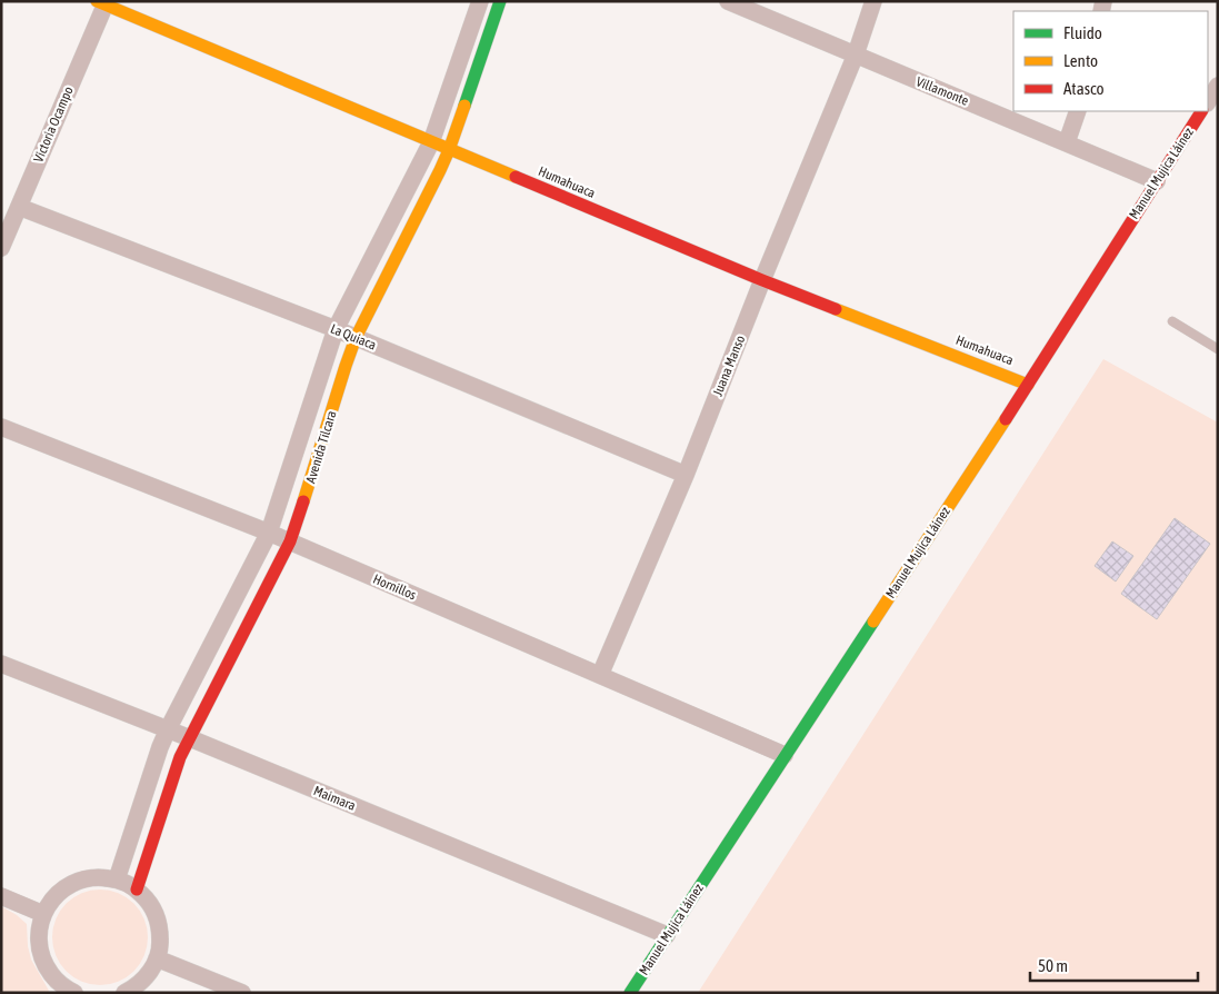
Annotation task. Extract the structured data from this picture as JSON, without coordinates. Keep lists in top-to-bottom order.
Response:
{
  "streets": {
    "street": [
      "Villamonte",
      "Victoria Ocampo",
      "Manuel Mujica Láinez",
      "Humahuaca",
      "La Quiaca",
      "Juana Manso",
      "Avenida Tilcara",
      "Hornillos",
      "Maimara"
    ]
  },
  "crossings": [
    ["Villamonte", "Manuel Mujica Láinez"],
    ["Villamonte", "Juana Manso"],
    ["Victoria Ocampo", "Humahuaca"],
    ["Victoria Ocampo", "La Quiaca"],
    ["Manuel Mujica Láinez", "Humahuaca"],
    ["Manuel Mujica Láinez", "Hornillos"],
    ["Manuel Mujica Láinez", "Maimara"],
    ["Humahuaca", "Juana Manso"],
    ["Humahuaca", "Avenida Tilcara"],
    ["La Quiaca", "Juana Manso"],
    ["La Quiaca", "Avenida Tilcara"],
    ["Juana Manso", "Hornillos"],
    ["Avenida Tilcara", "Hornillos"],
    ["Avenida Tilcara", "Maimara"]
  ],
  "legend": ["Fluido", "Lento", "Atasco"],
  "scale_bar": "50 m"
}
